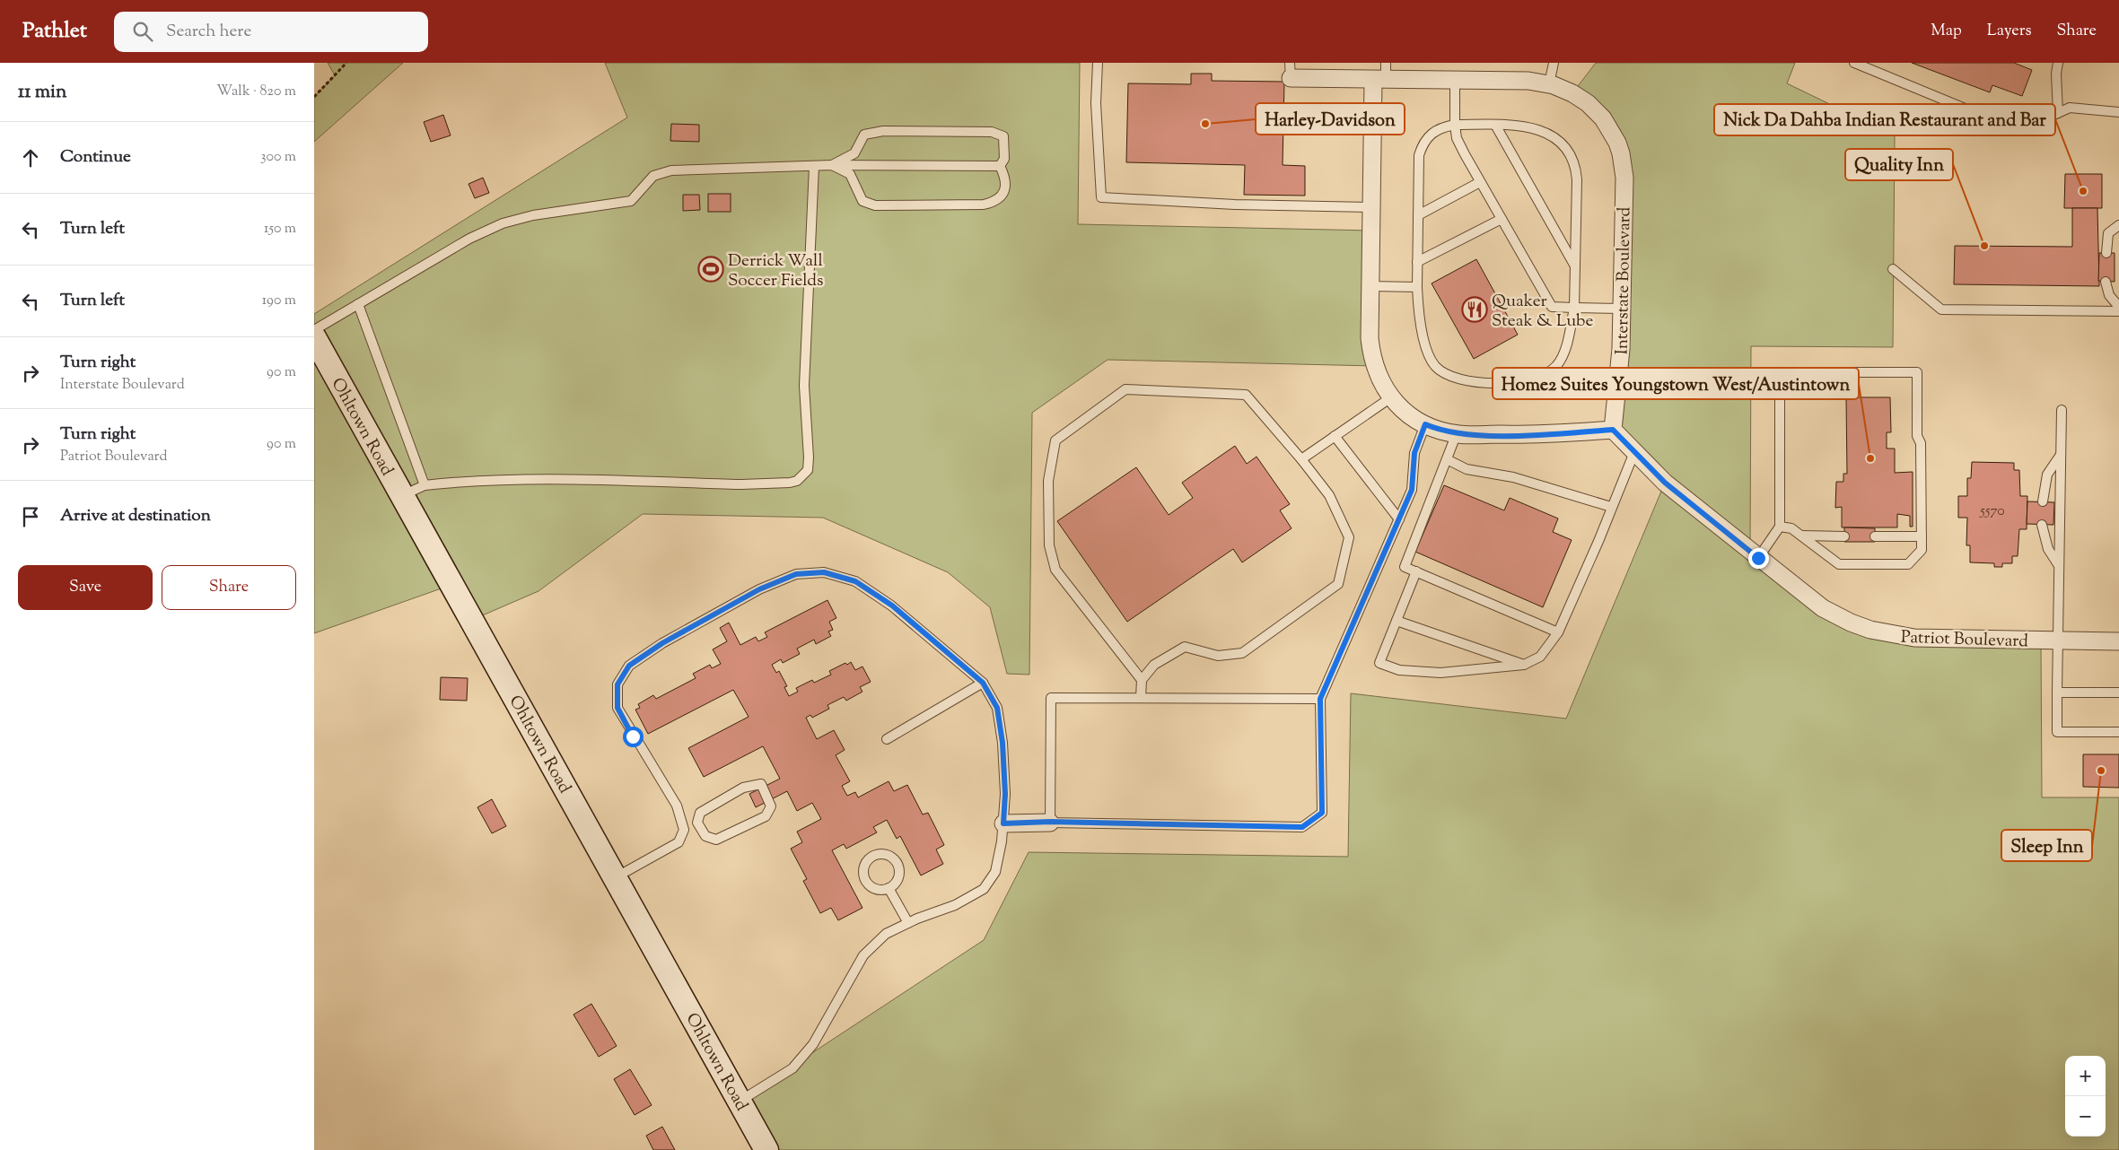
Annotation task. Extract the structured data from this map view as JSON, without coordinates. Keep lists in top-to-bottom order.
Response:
{
  "streets": {
    "street": ["Interstate Boulevard", "Ohltown Road", "Patriot Boulevard"]
  },
  "crossings": [
    ["Interstate Boulevard", "Patriot Boulevard"]
  ],
  "places": {
    "other": [
      "Harley-Davidson",
      "Nick Da Dahba Indian Restaurant and Bar",
      "Quality Inn",
      "Home2 Suites Youngstown West/Austintown",
      "Sleep Inn"
    ],
    "sports": ["Derrick Wall Soccer Fields"],
    "restaurant": ["Quaker Steak & Lube"]
  },
  "house_numbers": ["5570"],
  "page": {
    "header": "Pathlet",
    "search": "Search here",
    "nav": ["Map", "Layers", "Share"],
    "heading": ["11 min", "Walk · 820 m"],
    "list": [
      ["Continue", "300 m"],
      ["Turn left", "150 m"],
      ["Turn left", "190 m"],
      ["Turn right", "Interstate Boulevard", "90 m"],
      ["Turn right", "Patriot Boulevard", "90 m"],
      "Arrive at destination"
    ],
    "buttons": ["Save", "Share"],
    "map_buttons": ["+", "−"]
  }
}
